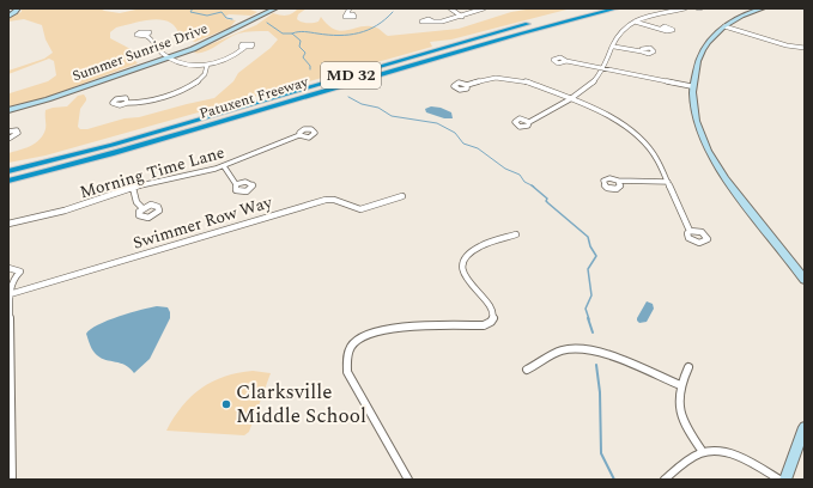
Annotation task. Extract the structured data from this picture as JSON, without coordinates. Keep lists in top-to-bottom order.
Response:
{
  "streets": {
    "highway": ["MD 32", "Patuxent Freeway"],
    "main road": ["Summer Sunrise Drive"],
    "street": ["Morning Time Lane", "Swimmer Row Way"]
  },
  "places": ["Clarksville Middle School"]
}
